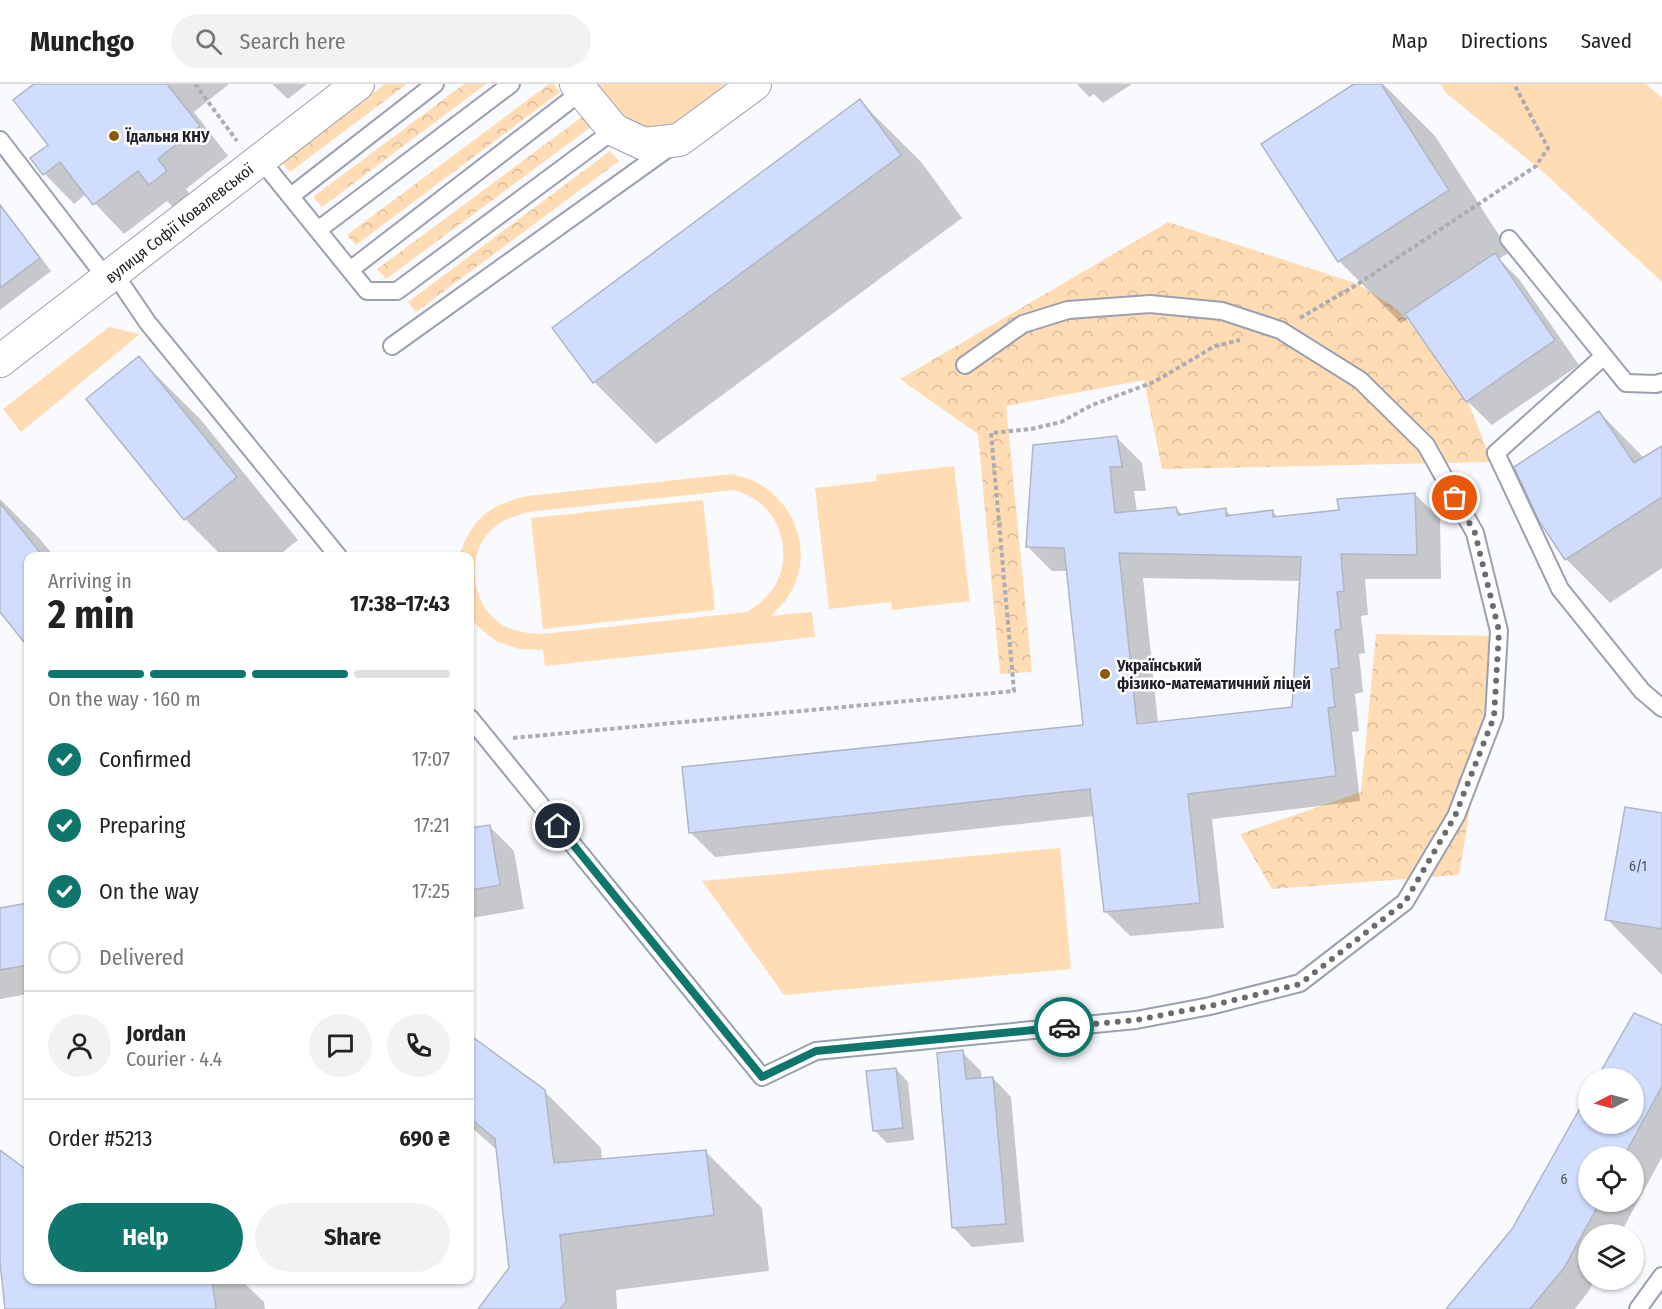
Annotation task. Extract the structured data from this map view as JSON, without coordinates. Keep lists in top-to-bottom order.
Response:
{
  "streets": {
    "street": ["вулиця Софії Ковалевської"]
  },
  "places": ["Їдальня КНУ", "Український фізико-математичний ліцей"],
  "house_numbers": ["6/1", "6"],
  "north": "left",
  "page": {
    "header": "Munchgo",
    "search": "Search here",
    "nav": ["Map", "Directions", "Saved"],
    "heading": ["2 min", "Arriving in", "17:38–17:43"],
    "panel": [
      "Jordan",
      "Courier · 4.4",
      "Order #5213",
      "690 ₴"
    ],
    "bar": "On the way · 160 m",
    "list": [
      ["Confirmed", "17:07"],
      ["Preparing", "17:21"],
      ["On the way", "17:25"],
      "Delivered"
    ],
    "buttons": ["Help", "Share"]
  }
}
